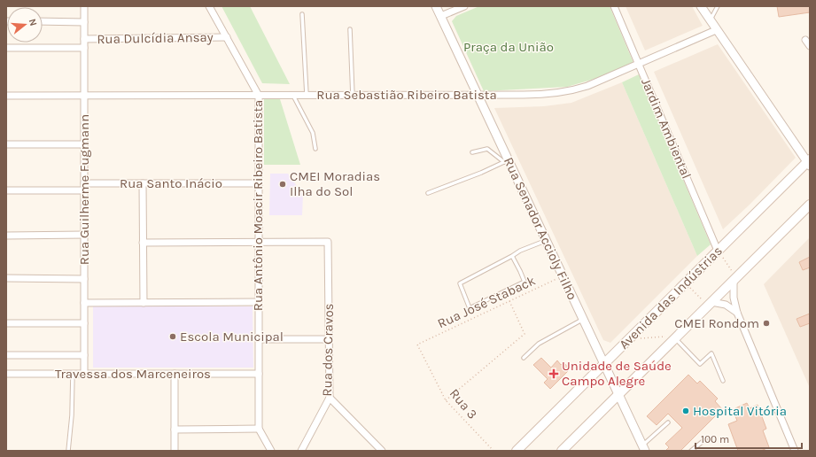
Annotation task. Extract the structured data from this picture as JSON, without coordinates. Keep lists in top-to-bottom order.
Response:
{
  "streets": {
    "main road": ["Avenida das Indústrias"],
    "street": [
      "Rua Dulcídia Ansay",
      "Rua Sebastião Ribeiro Batista",
      "Jardim Ambiental",
      "Rua Santo Inácio",
      "Rua Guilherme Fugmann",
      "Rua Antônio Moacir Ribeiro Batista",
      "Rua Senador Accioly Filho",
      "Rua dos Cravos",
      "Travessa dos Marceneiros"
    ],
    "path": ["Rua José Staback", "Rua 3"]
  },
  "crossings": [
    ["Rua Dulcídia Ansay", "Rua Guilherme Fugmann"],
    ["Rua Dulcídia Ansay", "Rua Antônio Moacir Ribeiro Batista"],
    ["Rua Sebastião Ribeiro Batista", "Jardim Ambiental"],
    ["Rua Sebastião Ribeiro Batista", "Rua Guilherme Fugmann"],
    ["Rua Sebastião Ribeiro Batista", "Rua Antônio Moacir Ribeiro Batista"],
    ["Rua Sebastião Ribeiro Batista", "Rua Senador Accioly Filho"],
    ["Jardim Ambiental", "Avenida das Indústrias"],
    ["Rua Santo Inácio", "Rua Guilherme Fugmann"],
    ["Rua Santo Inácio", "Rua Antônio Moacir Ribeiro Batista"],
    ["Rua Guilherme Fugmann", "Travessa dos Marceneiros"],
    ["Rua Antônio Moacir Ribeiro Batista", "Rua dos Cravos"],
    ["Rua Antônio Moacir Ribeiro Batista", "Travessa dos Marceneiros"],
    ["Rua Senador Accioly Filho", "Avenida das Indústrias"],
    ["Rua Senador Accioly Filho", "Rua José Staback"],
    ["Rua José Staback", "Rua 3"]
  ],
  "parks": ["Praça da União"],
  "places": {
    "other": [
      "CMEI Moradias Ilha do Sol",
      "CMEI Rondom",
      "Escola Municipal",
      "Hospital Vitória"
    ],
    "health": ["Unidade de Saúde Campo Alegre"]
  },
  "scale_bar": "100 m",
  "north": "right"
}
